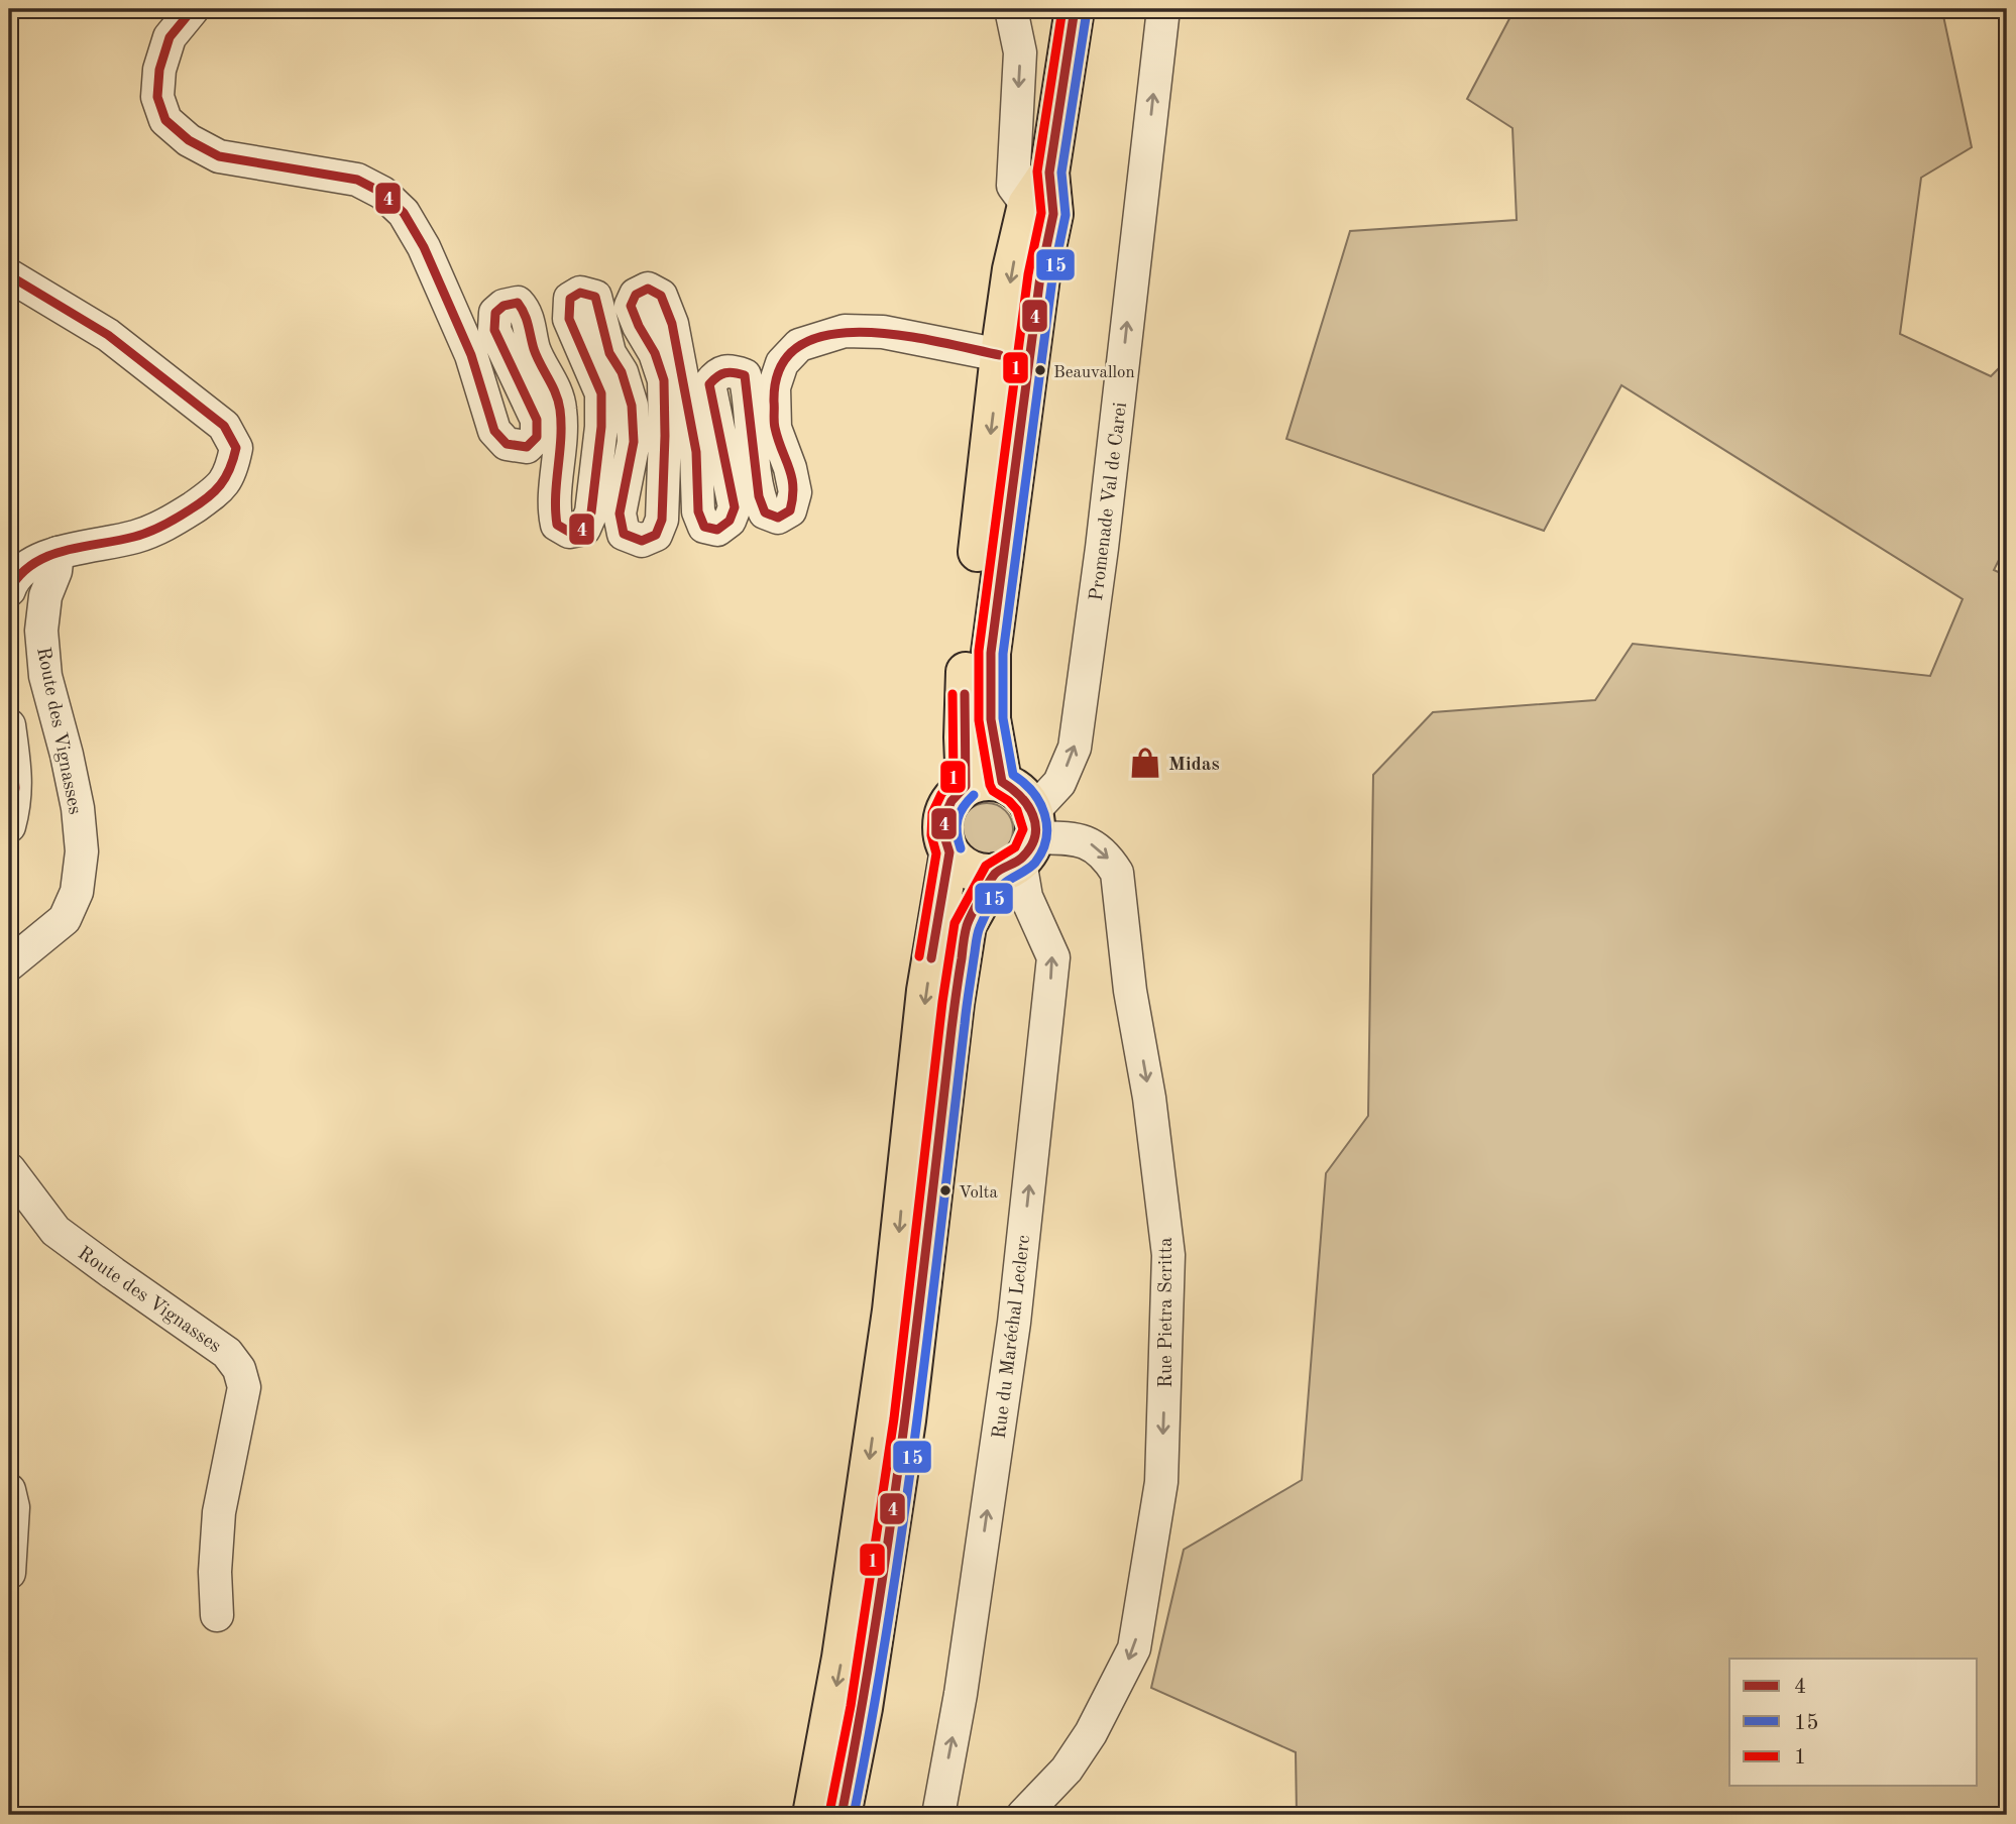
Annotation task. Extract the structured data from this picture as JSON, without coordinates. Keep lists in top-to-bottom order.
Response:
{
  "streets": {
    "street": [
      "Promenade Val de Carei",
      "Route des Vignasses",
      "Rue Pietra Scritta",
      "Rue du Maréchal Leclerc"
    ]
  },
  "crossings": [
    ["Promenade Val de Carei", "Rue Pietra Scritta"],
    ["Promenade Val de Carei", "Rue du Maréchal Leclerc"],
    ["Rue Pietra Scritta", "Rue du Maréchal Leclerc"]
  ],
  "one_way": ["Promenade Val de Carei", "Rue Pietra Scritta", "Rue du Maréchal Leclerc"],
  "places": {
    "other": ["Beauvallon", "Volta"],
    "shop": ["Midas"]
  },
  "lines": ["transit line 4", "transit line 1", "transit line 15"],
  "legend": ["4", "15", "1"]
}
